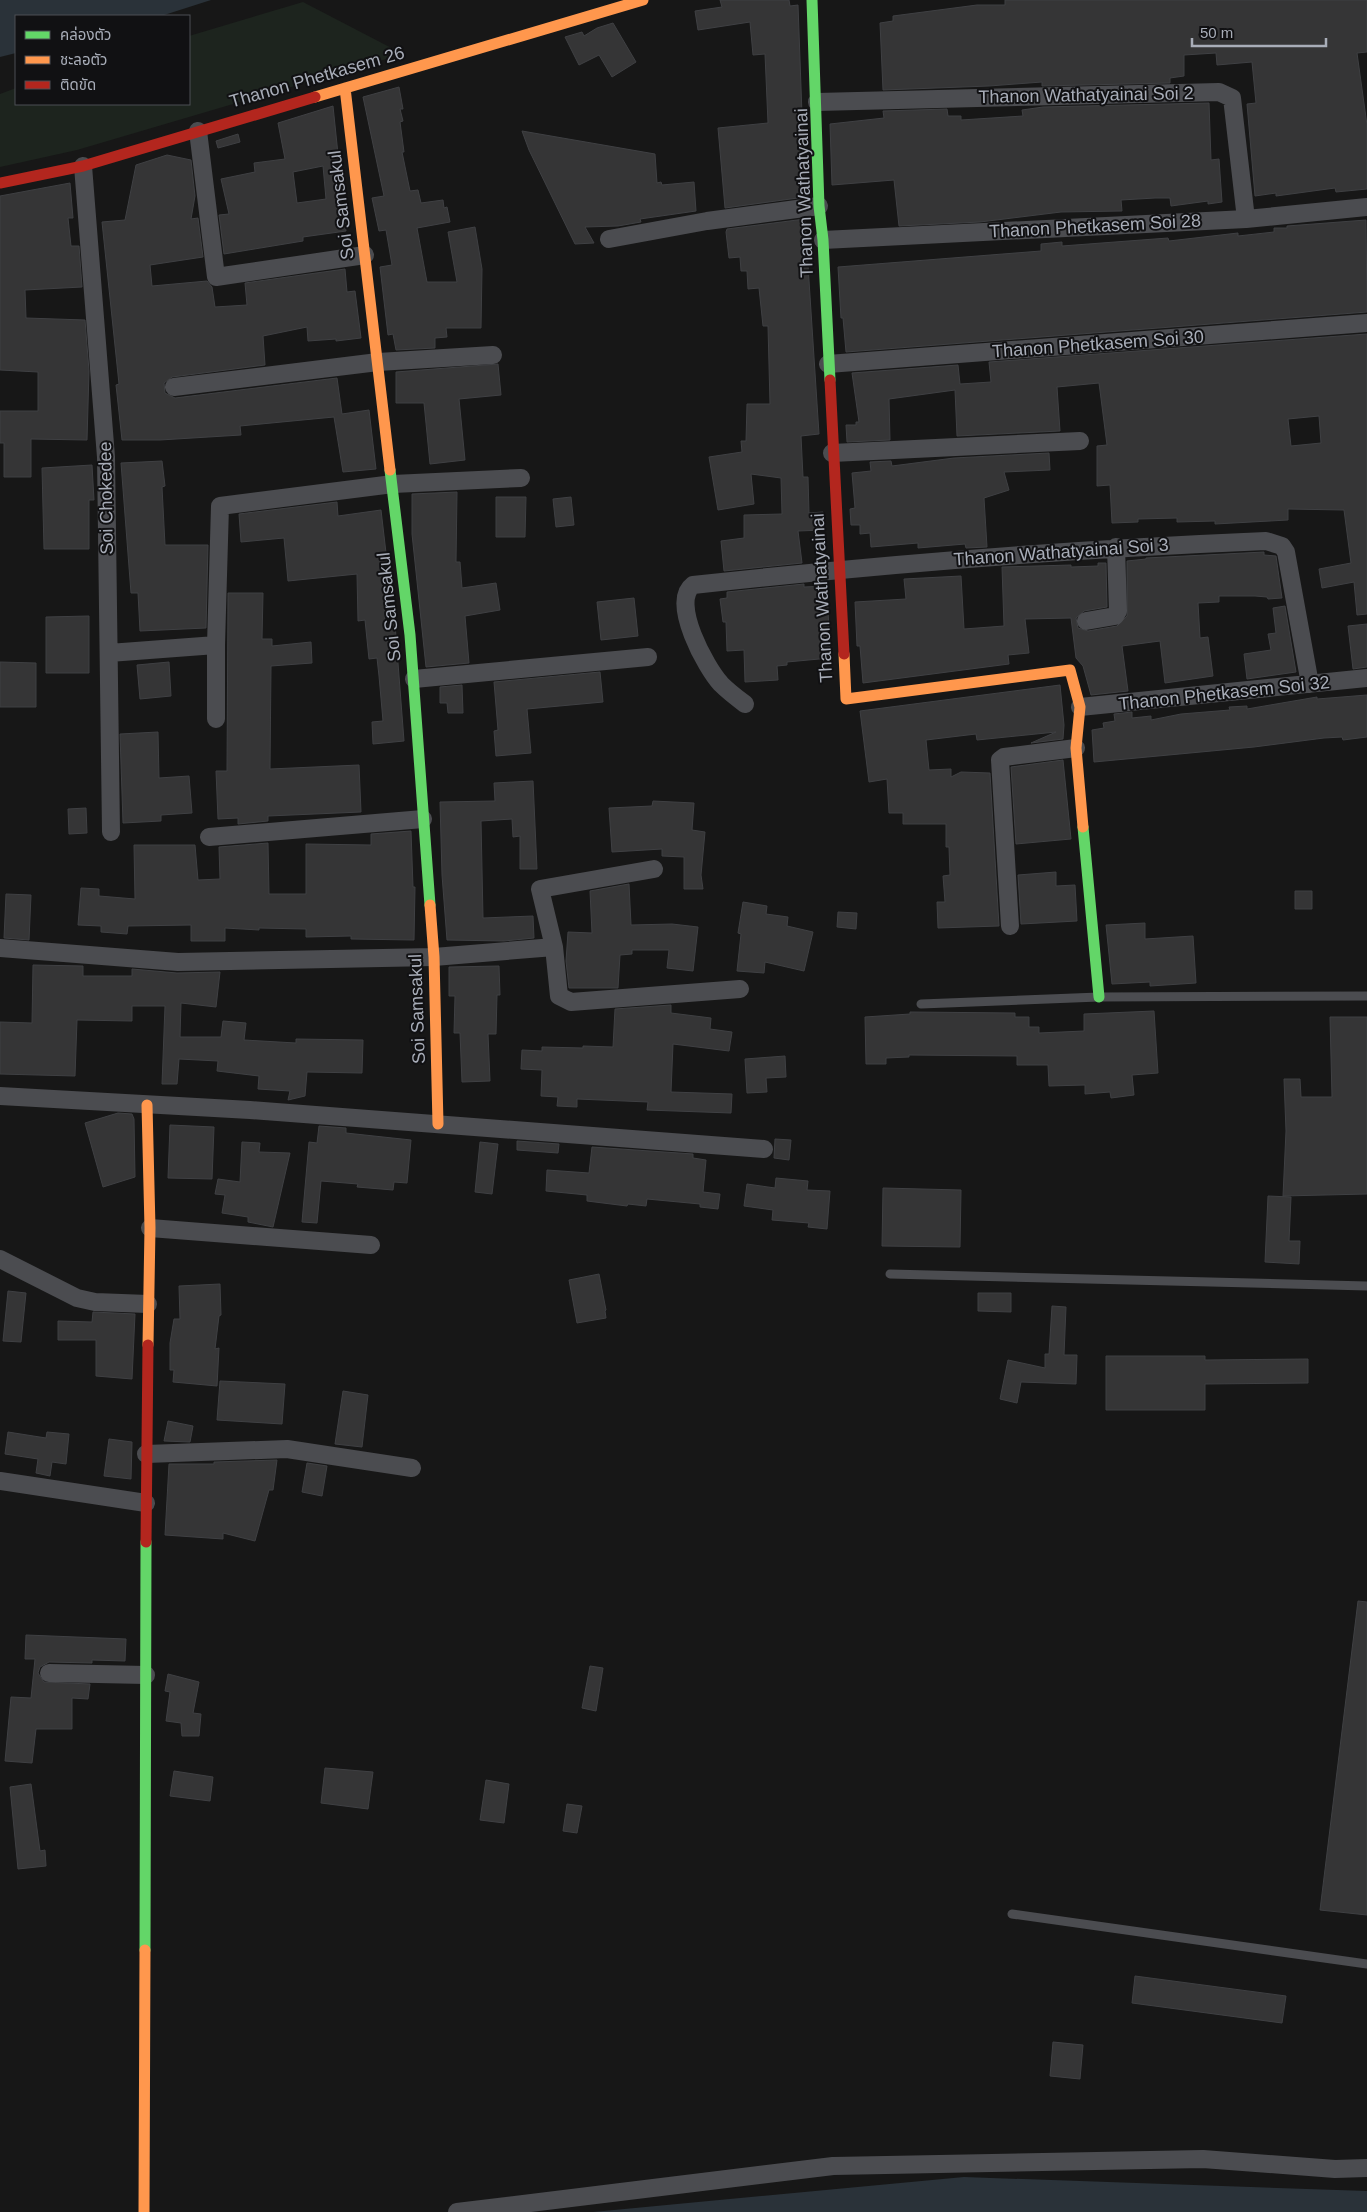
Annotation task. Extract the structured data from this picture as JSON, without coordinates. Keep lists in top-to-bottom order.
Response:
{
  "streets": {
    "street": [
      "Thanon Phetkasem 26",
      "Thanon Wathatyainai Soi 2",
      "Thanon Wathatyainai",
      "Soi Samsakul",
      "Thanon Phetkasem Soi 28",
      "Thanon Phetkasem Soi 30",
      "Soi Chokedee",
      "Thanon Wathatyainai Soi 3",
      "Thanon Phetkasem Soi 32"
    ]
  },
  "crossings": [
    ["Thanon Phetkasem 26", "Soi Samsakul"],
    ["Thanon Phetkasem 26", "Soi Chokedee"],
    ["Thanon Wathatyainai Soi 2", "Thanon Wathatyainai"],
    ["Thanon Wathatyainai Soi 2", "Thanon Phetkasem Soi 28"],
    ["Thanon Wathatyainai", "Thanon Phetkasem Soi 28"],
    ["Thanon Wathatyainai", "Thanon Phetkasem Soi 30"],
    ["Thanon Wathatyainai", "Thanon Wathatyainai Soi 3"],
    ["Thanon Wathatyainai", "Thanon Phetkasem Soi 32"],
    ["Thanon Wathatyainai Soi 3", "Thanon Phetkasem Soi 32"]
  ],
  "legend": ["คล่องตัว", "ชะลอตัว", "ติดขัด"],
  "scale_bar": "50 m"
}
